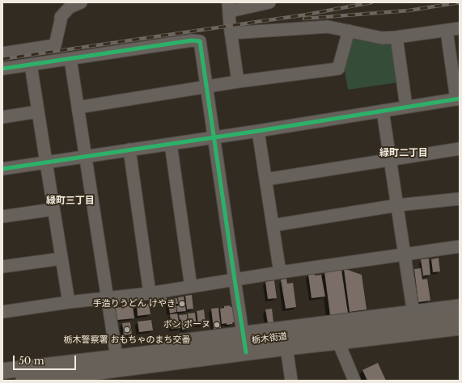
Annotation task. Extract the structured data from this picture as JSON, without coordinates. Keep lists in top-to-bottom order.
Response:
{
  "streets": {
    "main road": ["栃木街道"]
  },
  "districts": ["緑町二丁目", "緑町三丁目"],
  "places": ["手造りうどん けやき", "ボン ボーヌ", "栃木警察署 おもちゃのまち交番"],
  "scale_bar": "50 m"
}
